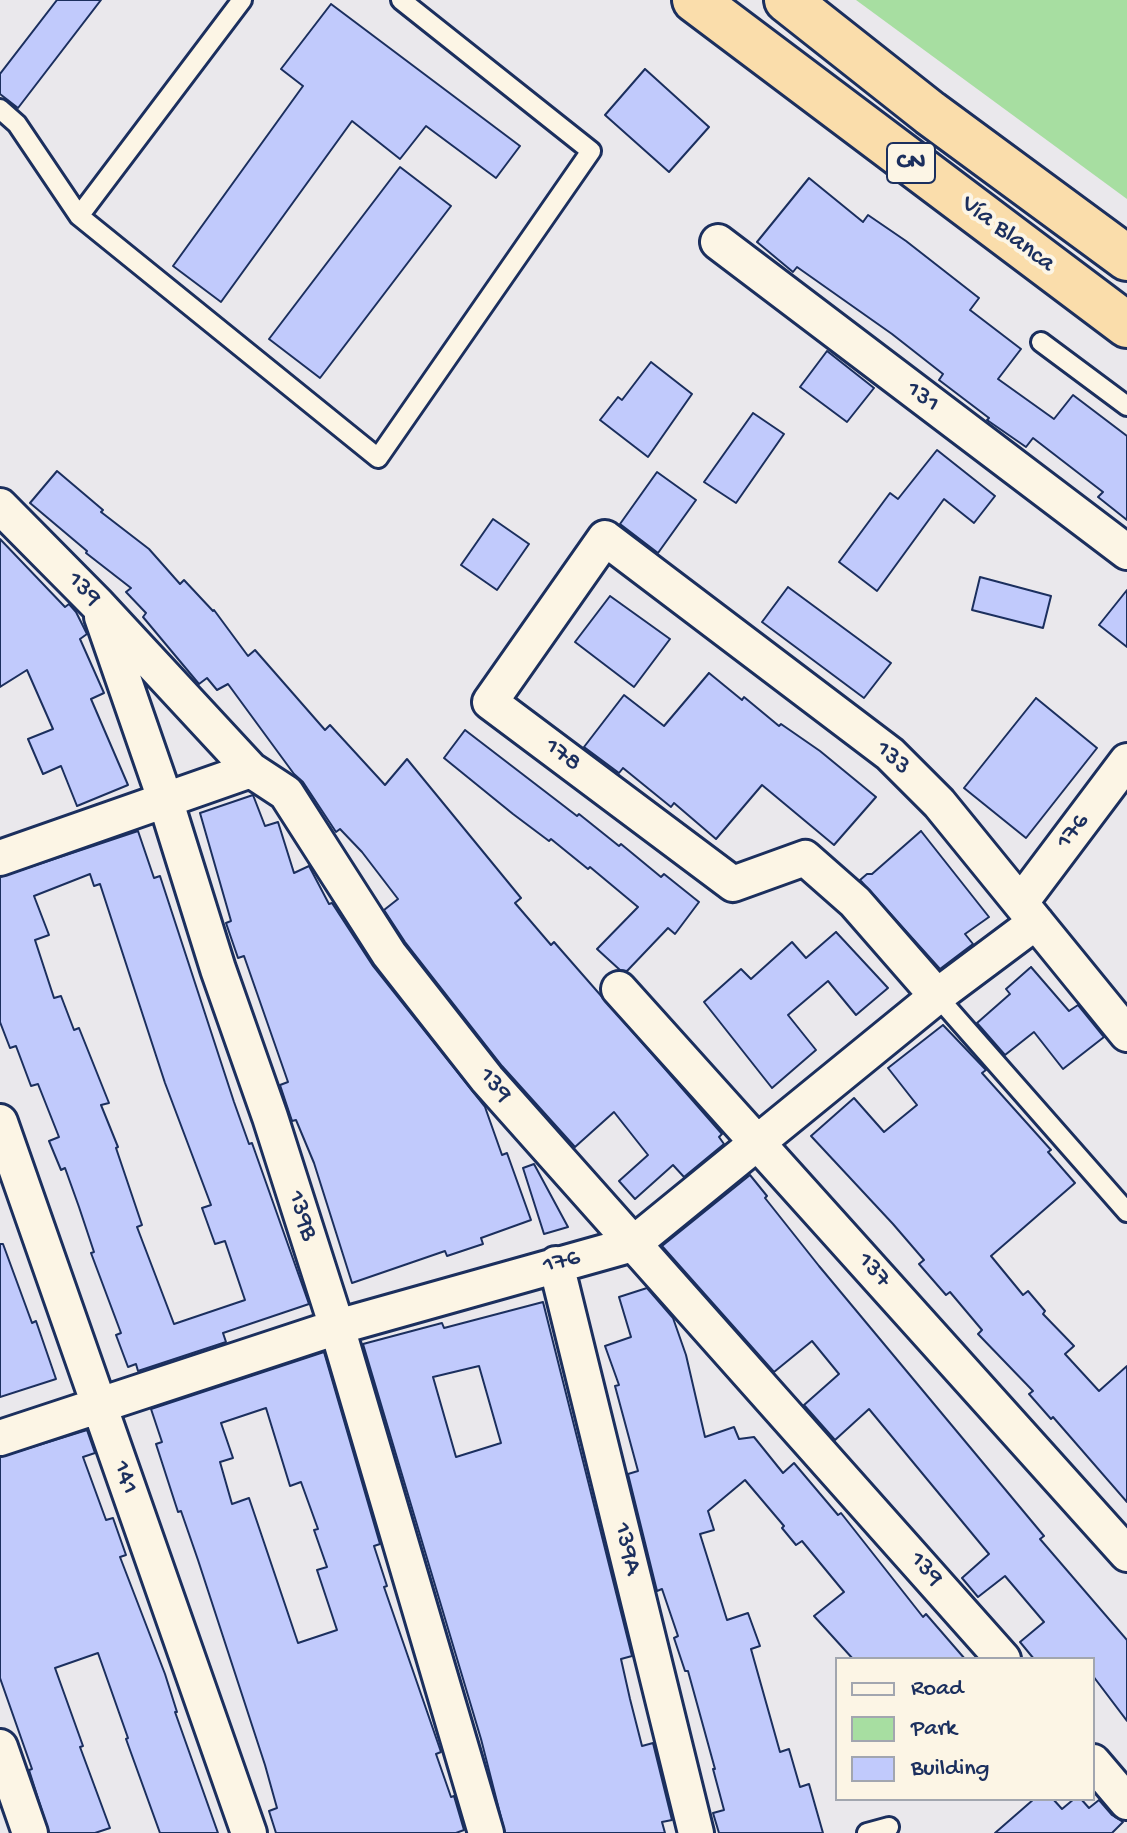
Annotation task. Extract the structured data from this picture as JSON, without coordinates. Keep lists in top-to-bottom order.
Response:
{
  "streets": {
    "highway": ["CN", "Vía Blanca"],
    "street": [
      "131",
      "139",
      "178",
      "133",
      "176",
      "139B",
      "137",
      "141",
      "139A"
    ]
  },
  "crossings": [
    ["139", "176"],
    ["139", "139B"],
    ["178", "133"],
    ["178", "176"],
    ["133", "176"],
    ["176", "139B"],
    ["176", "137"],
    ["176", "141"],
    ["176", "139A"]
  ],
  "legend": ["Road", "Park", "Building"]
}
